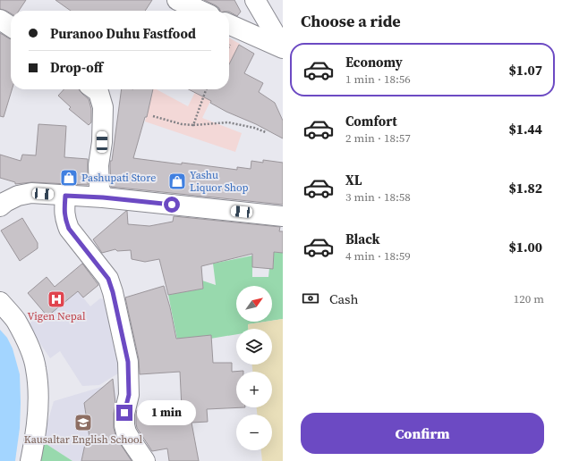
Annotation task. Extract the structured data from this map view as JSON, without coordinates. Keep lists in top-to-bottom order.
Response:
{
  "places": {
    "shop": ["Pashupati Store", "Yashu Liquor Shop"],
    "hospital": ["Vigen Nepal"],
    "school or university": ["Kausaltar English School"]
  },
  "north": "top right",
  "page": {
    "heading": "Choose a ride",
    "banner": ["Puranoo Duhu Fastfood", "Drop-off"],
    "list": [
      {
        "name": "Economy",
        "note": "1 min · 18:56",
        "value": "$1.07"
      },
      {
        "name": "Comfort",
        "note": "2 min · 18:57",
        "value": "$1.44"
      },
      {
        "name": "XL",
        "note": "3 min · 18:58",
        "value": "$1.82"
      },
      {
        "name": "Black",
        "note": "4 min · 18:59",
        "value": "$1.00"
      }
    ],
    "pay": ["Cash", "120 m"],
    "map_buttons": ["+", "−"],
    "bubble": "1 min",
    "buttons": "Confirm"
  }
}
